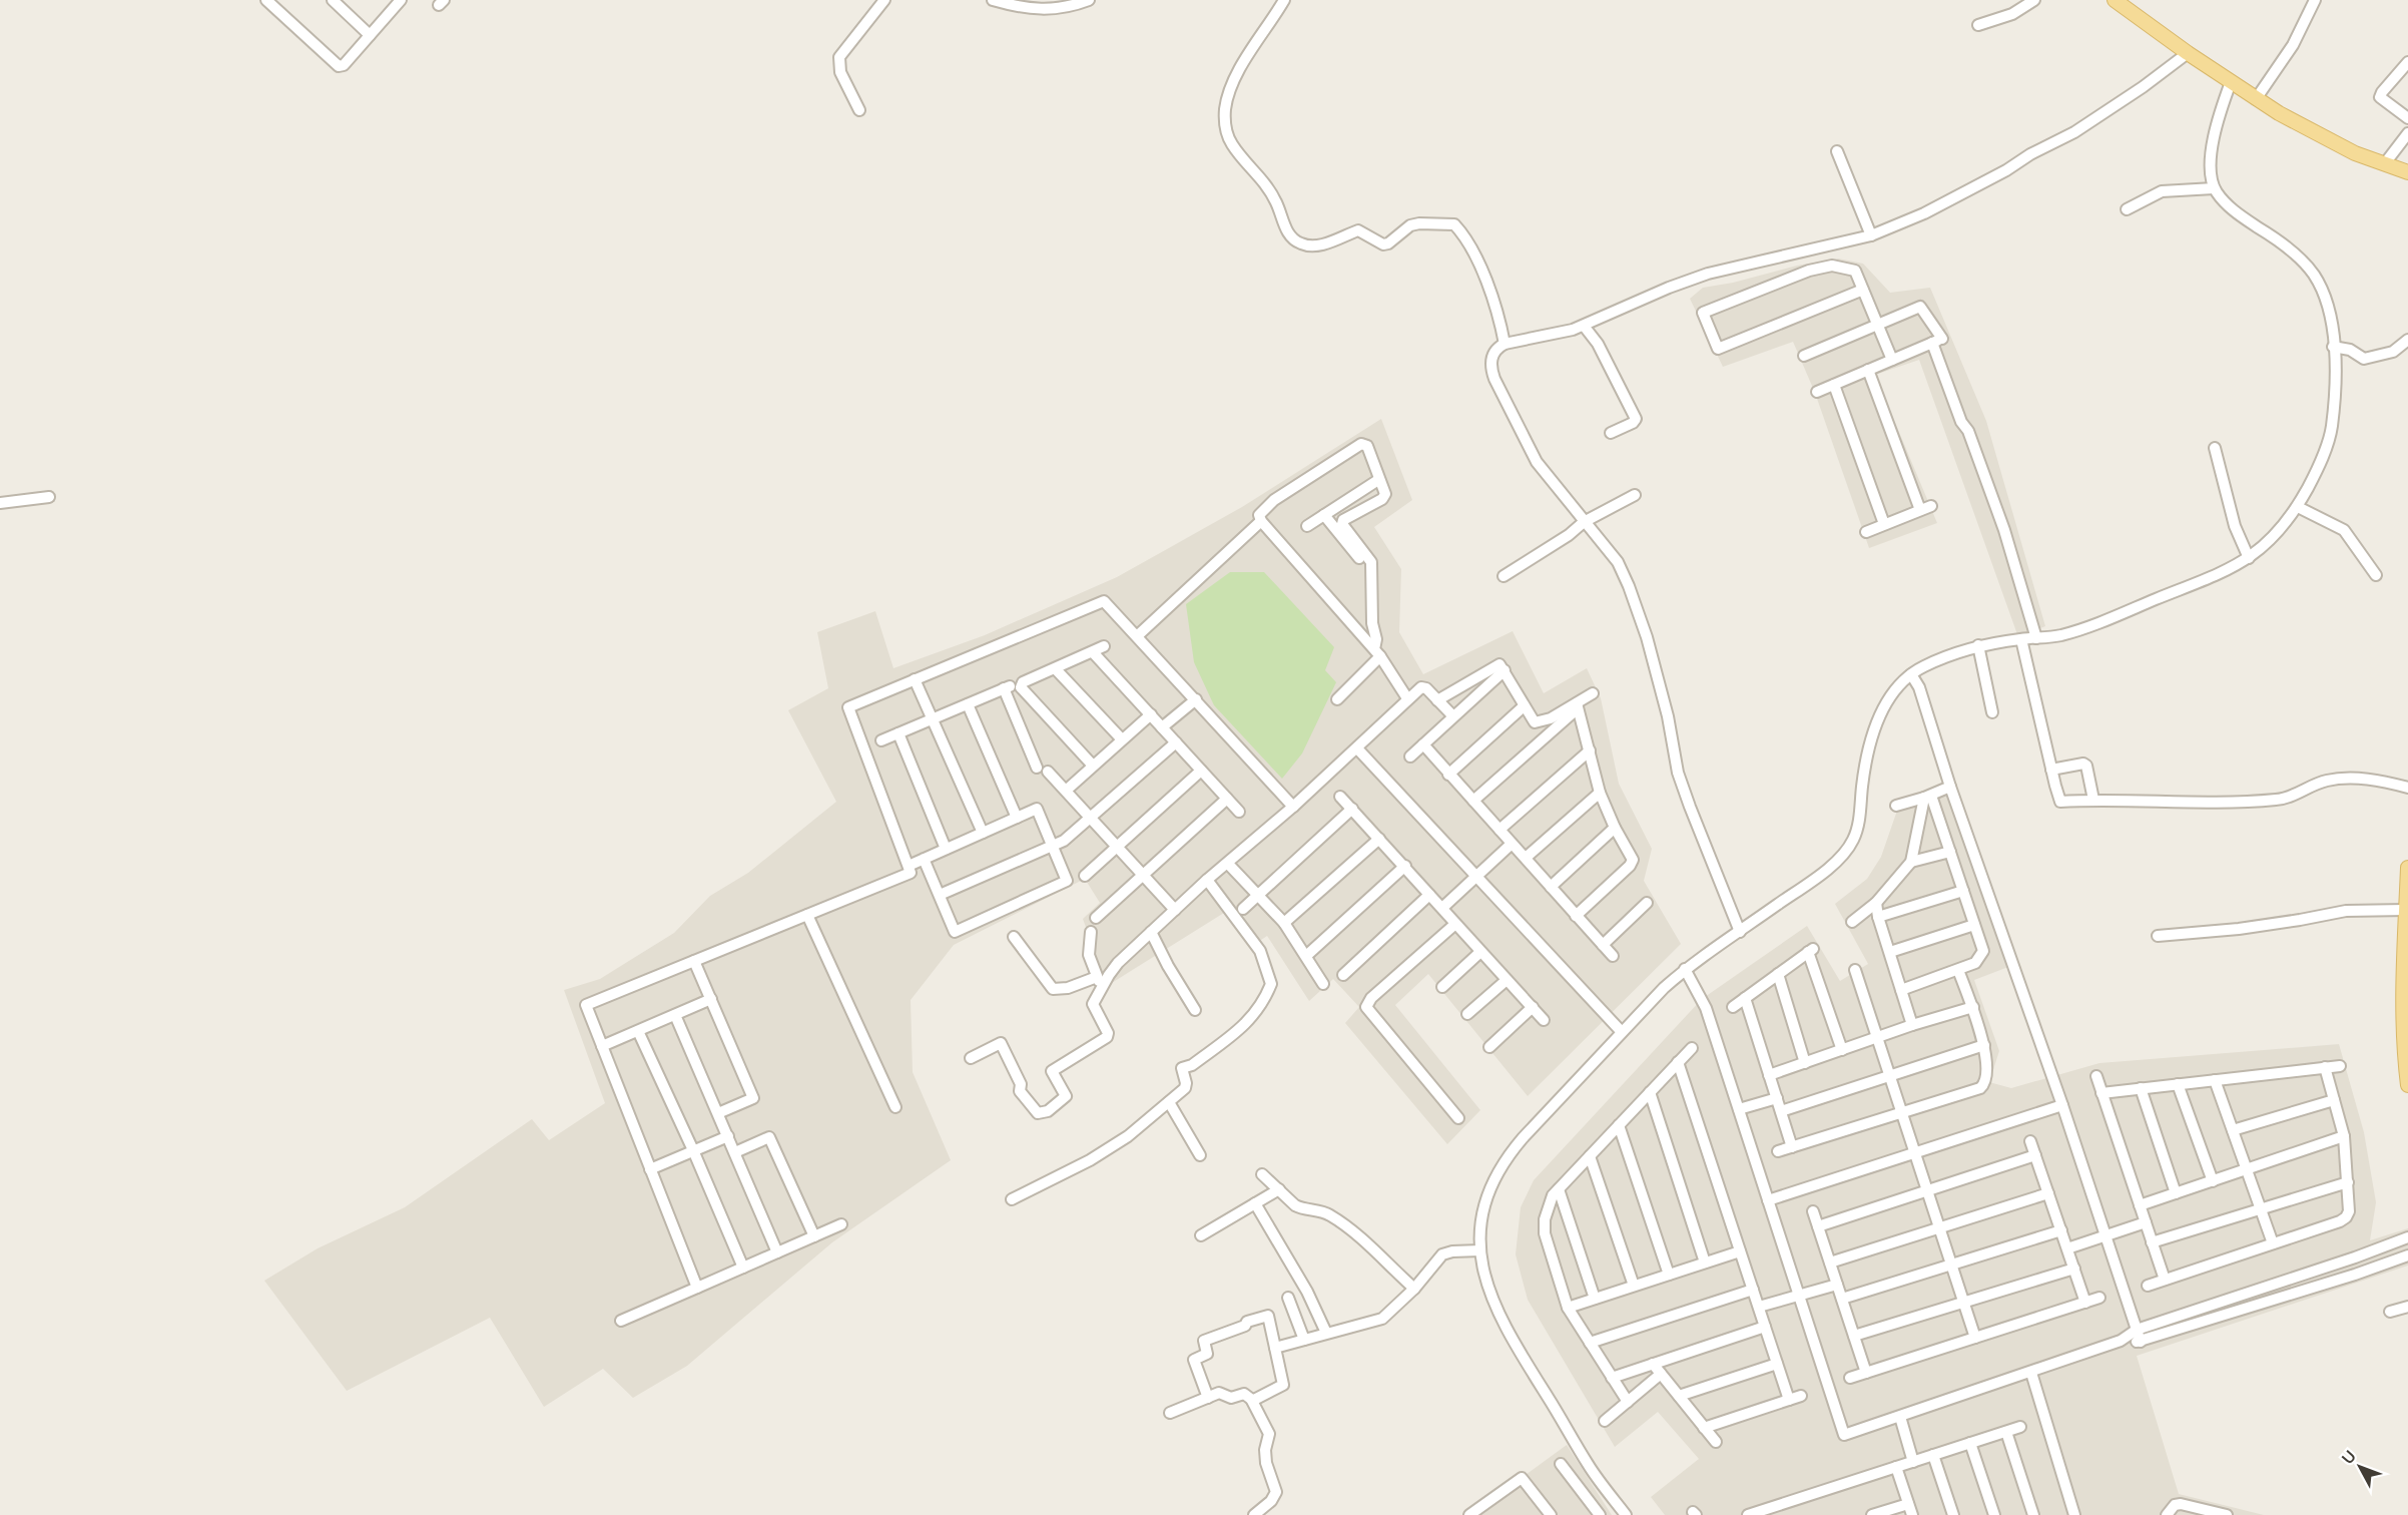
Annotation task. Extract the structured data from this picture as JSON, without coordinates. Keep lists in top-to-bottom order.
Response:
{
  "north": "top left"
}
